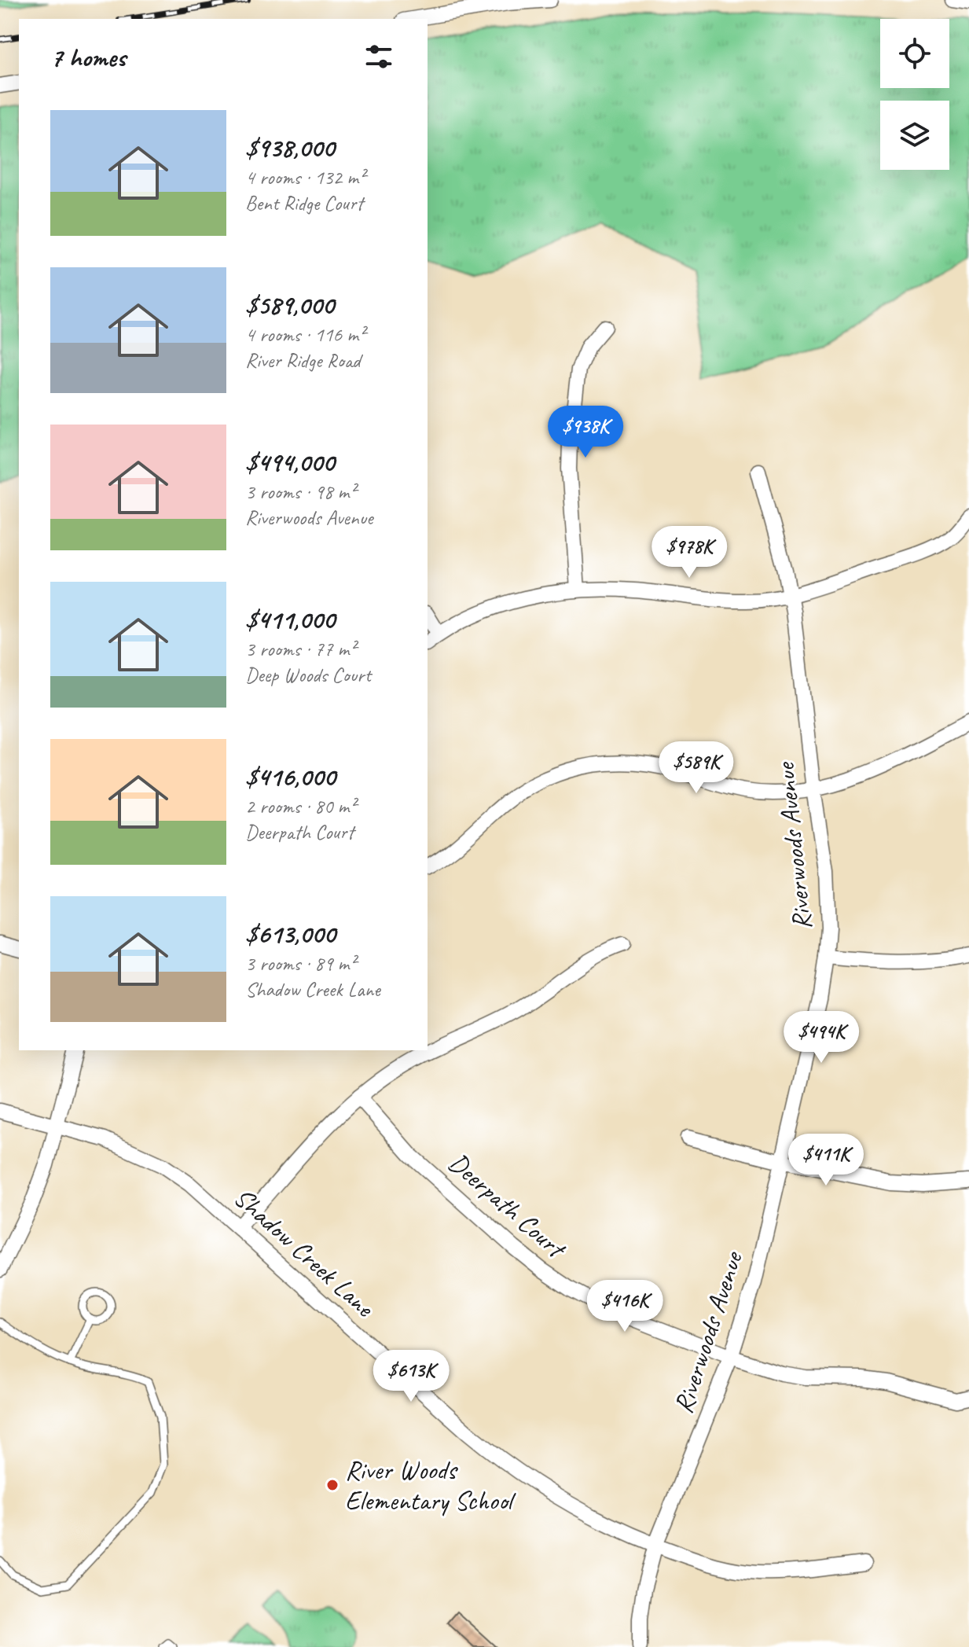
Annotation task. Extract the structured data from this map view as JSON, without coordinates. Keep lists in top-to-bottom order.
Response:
{
  "streets": {
    "street": ["Riverwoods Avenue", "Deerpath Court", "Shadow Creek Lane"]
  },
  "crossings": [
    ["Riverwoods Avenue", "Deerpath Court"],
    ["Riverwoods Avenue", "Shadow Creek Lane"]
  ],
  "places": ["River Woods Elementary School"],
  "page": {
    "heading": "7 homes",
    "list": [
      {
        "name": "$938,000",
        "note": "4 rooms · 132 m² · Bent Ridge Court"
      },
      {
        "name": "$589,000",
        "note": "4 rooms · 116 m² · River Ridge Road"
      },
      {
        "name": "$494,000",
        "note": "3 rooms · 98 m² · Riverwoods Avenue"
      },
      {
        "name": "$411,000",
        "note": "3 rooms · 77 m² · Deep Woods Court"
      },
      {
        "name": "$416,000",
        "note": "2 rooms · 80 m² · Deerpath Court"
      },
      {
        "name": "$613,000",
        "note": "3 rooms · 89 m² · Shadow Creek Lane"
      }
    ],
    "price": [
      "$938K",
      "$978K",
      "$589K",
      "$494K",
      "$411K",
      "$416K",
      "$613K"
    ]
  }
}
